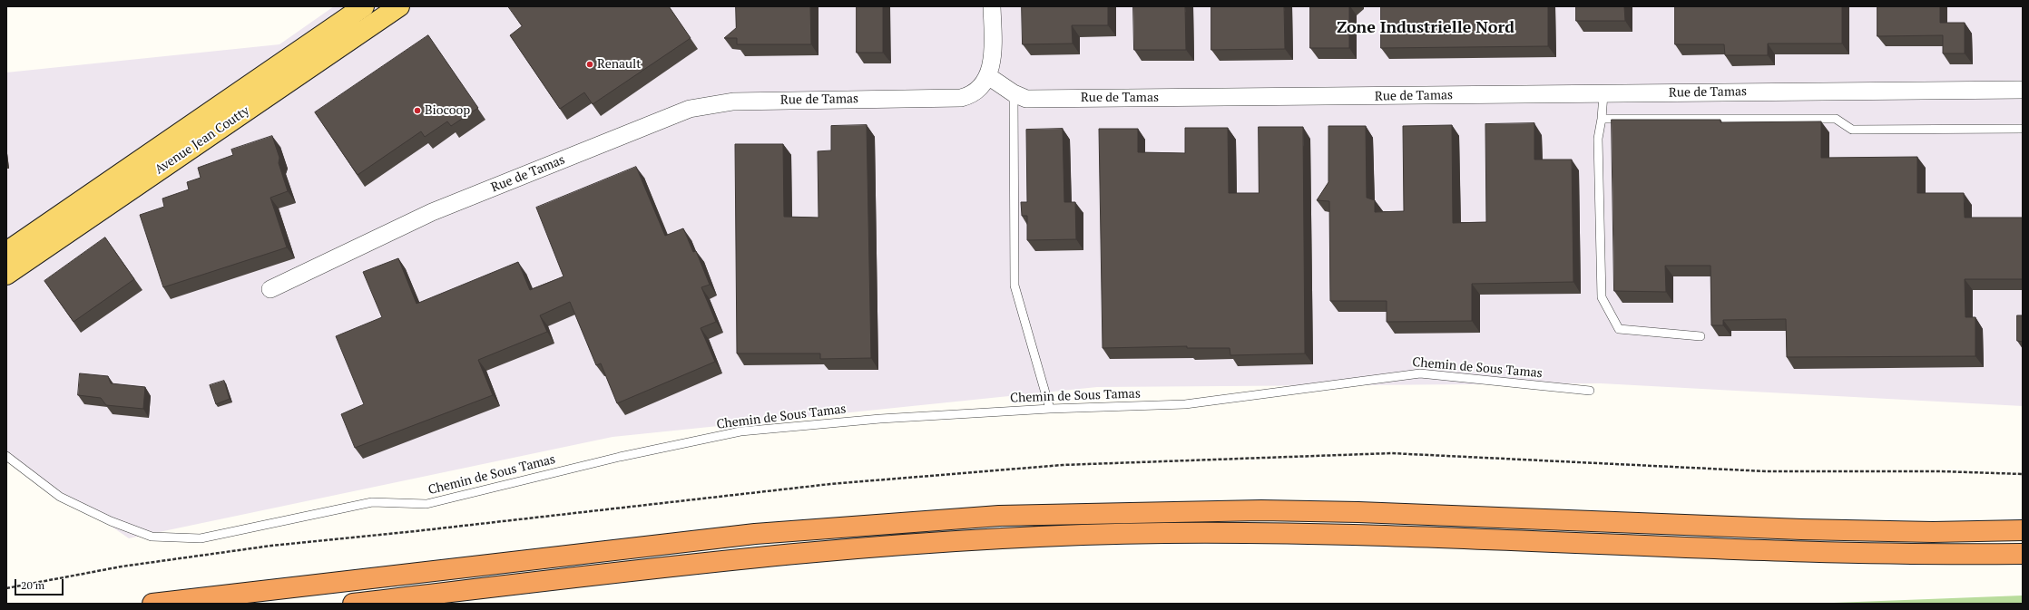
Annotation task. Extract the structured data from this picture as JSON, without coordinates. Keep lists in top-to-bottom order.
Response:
{
  "streets": {
    "main road": ["Avenue Jean Coutty"],
    "street": ["Rue de Tamas"],
    "lane": ["Chemin de Sous Tamas"]
  },
  "districts": ["Zone Industrielle Nord"],
  "places": ["Renault", "Biocoop"],
  "scale_bar": "20 m"
}
